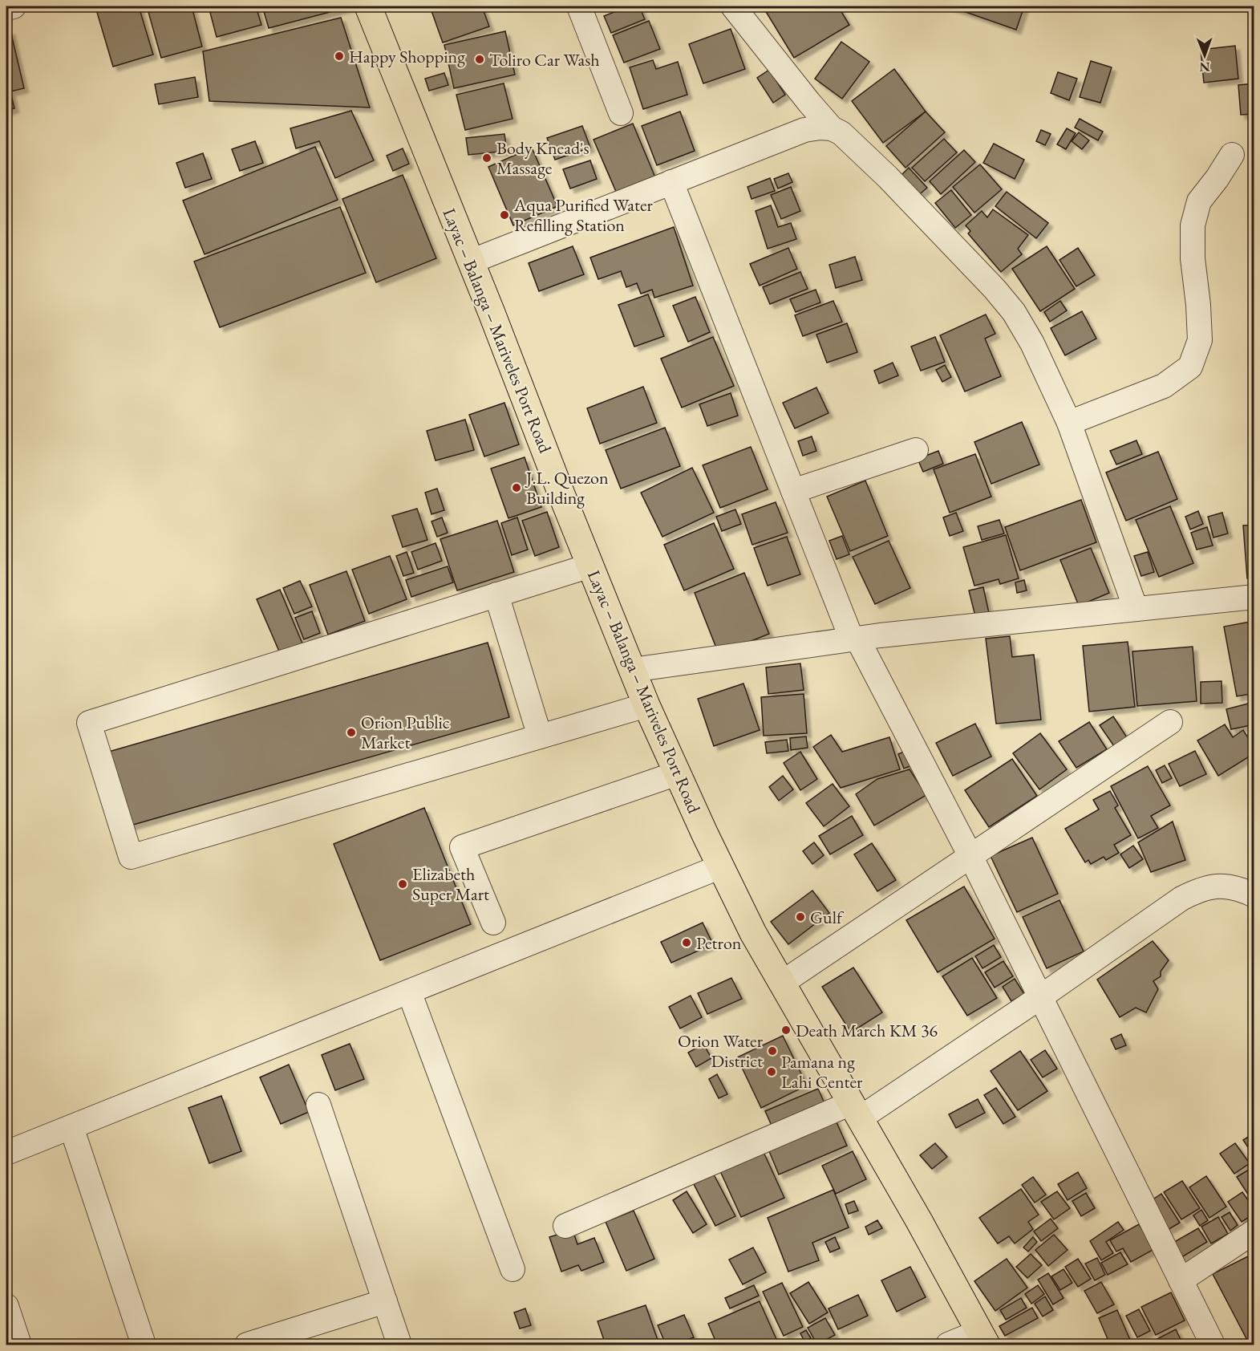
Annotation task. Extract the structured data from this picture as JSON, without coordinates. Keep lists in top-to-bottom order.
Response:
{
  "streets": {
    "main road": ["Layac – Balanga – Mariveles Port Road"]
  },
  "places": [
    "Happy Shopping",
    "Toliro Car Wash",
    "Body Knead's Massage",
    "Aqua Purified Water Refilling Station",
    "J.L. Quezon Building",
    "Orion Public Market",
    "Elizabeth Super Mart",
    "Gulf",
    "Petron",
    "Death March KM 36",
    "Orion Water District",
    "Pamana ng Lahi Center"
  ],
  "north": "bottom"
}
